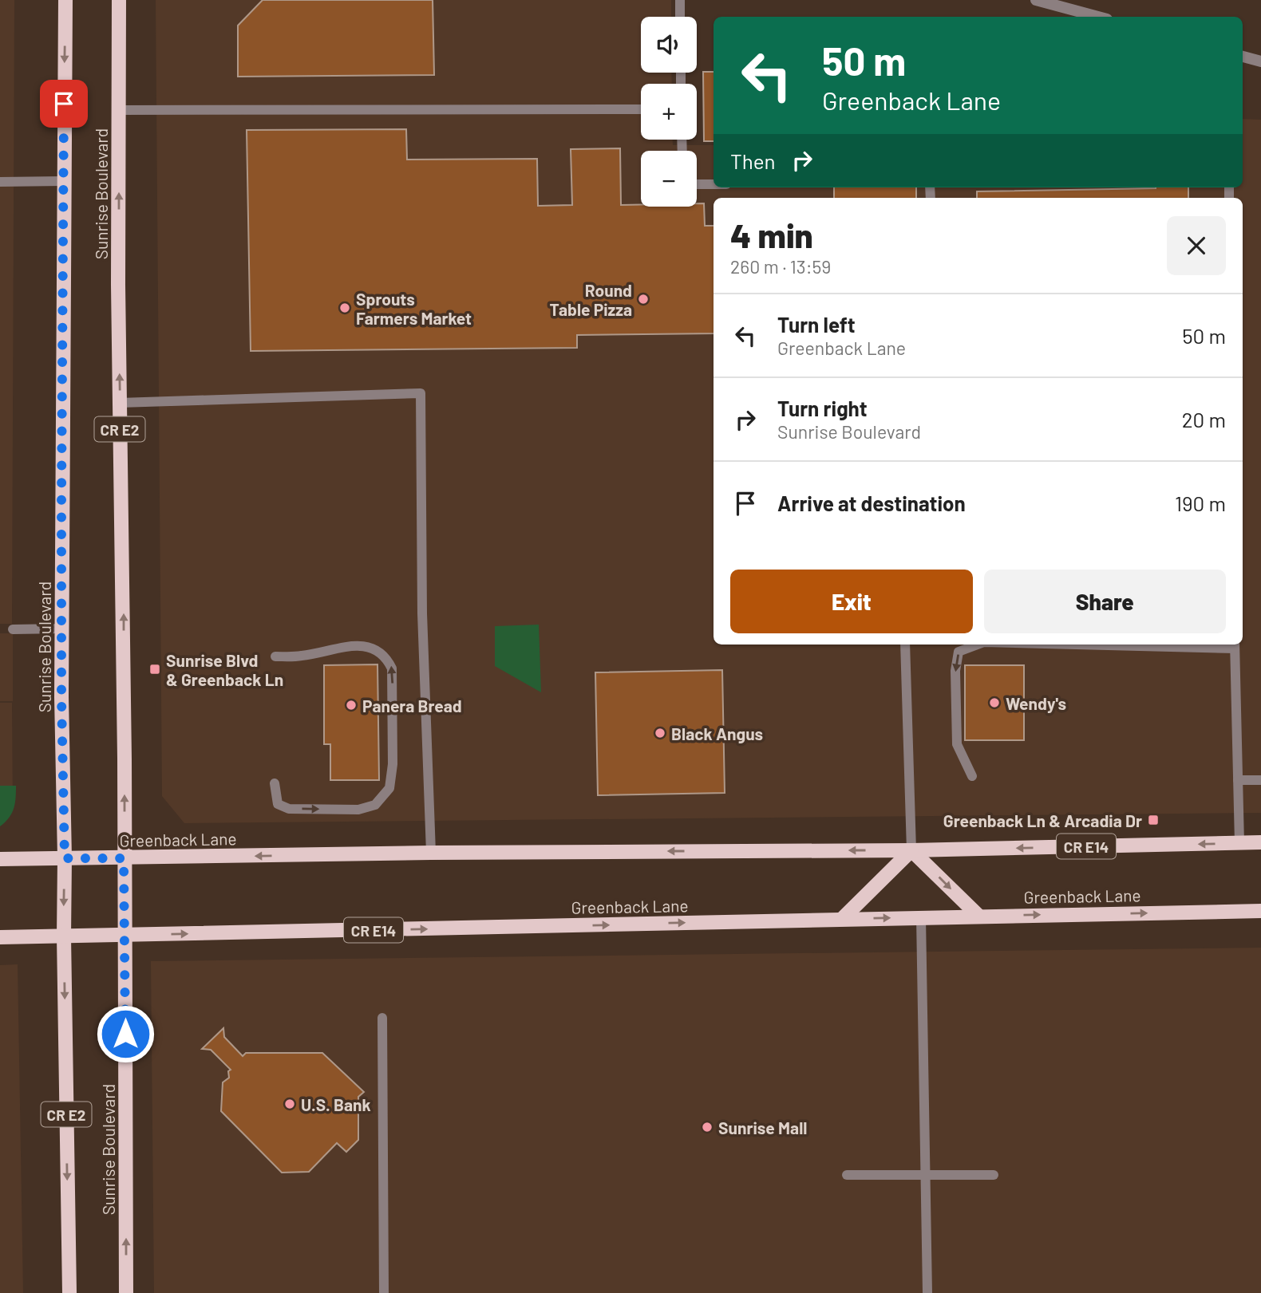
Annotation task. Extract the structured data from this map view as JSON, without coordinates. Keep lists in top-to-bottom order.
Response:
{
  "streets": {
    "main road": [
      "Sunrise Boulevard",
      "CR E2",
      "Greenback Lane",
      "CR E14"
    ]
  },
  "crossings": [
    ["Sunrise Boulevard", "Greenback Lane"]
  ],
  "places": {
    "other": [
      "Round Table Pizza",
      "Sprouts Farmers Market",
      "Wendy's",
      "Panera Bread",
      "Black Angus",
      "U.S. Bank",
      "Sunrise Mall"
    ],
    "transit": ["Sunrise Blvd & Greenback Ln", "Greenback Ln & Arcadia Dr"]
  },
  "page": {
    "map_buttons": ["+", "−"],
    "turn": ["50 m", "Greenback Lane"],
    "then": "Then",
    "heading": ["4 min", "260 m · 13:59"],
    "list": [
      {
        "name": "Turn left",
        "note": "Greenback Lane",
        "value": "50 m"
      },
      {
        "name": "Turn right",
        "note": "Sunrise Boulevard",
        "value": "20 m"
      },
      {
        "name": "Arrive at destination",
        "value": "190 m"
      }
    ],
    "buttons": ["Exit", "Share"]
  }
}
